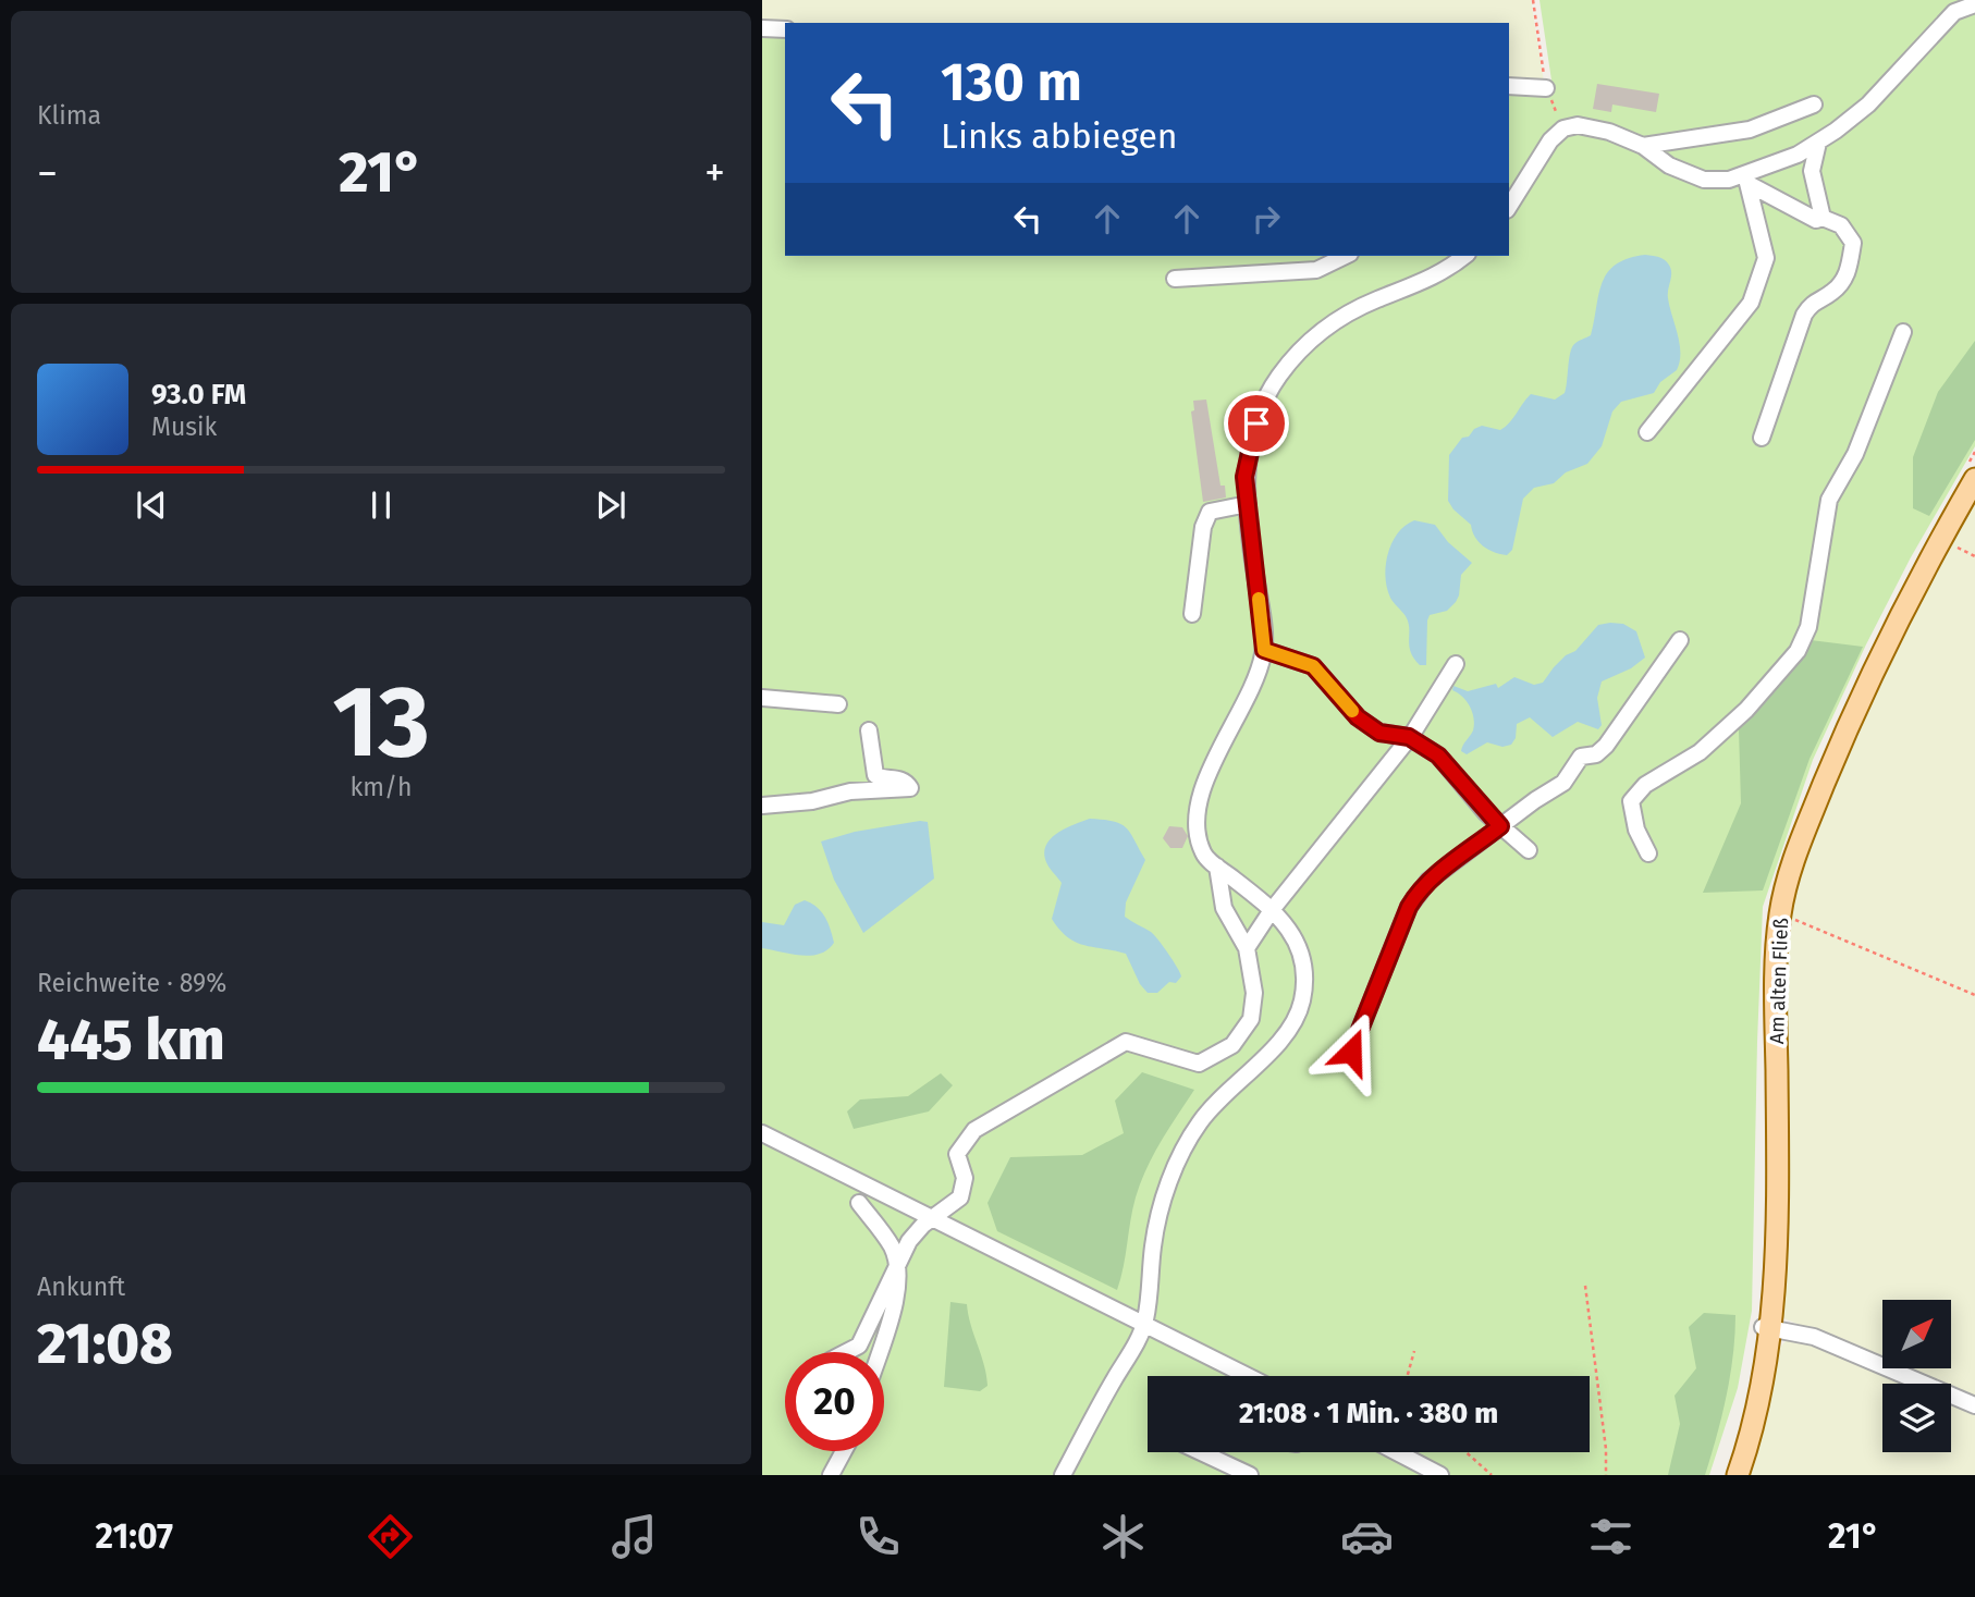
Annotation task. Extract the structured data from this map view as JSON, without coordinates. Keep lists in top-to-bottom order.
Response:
{
  "streets": {
    "main road": ["Am alten Fließ"]
  },
  "north": "top right",
  "page": {
    "tile": [
      "Klima",
      ["13", "km/h"],
      ["Reichweite · 89%", "445 km"],
      ["Ankunft", "21:08"]
    ],
    "turn": ["130 m", "Links abbiegen"],
    "heat": ["−", "21°", "+"],
    "song": ["93.0 FM", "Musik"],
    "limit": "20",
    "trip": "21:08 · 1 Min. · 380 m",
    "tabs": ["21:07", "21°"]
  }
}
